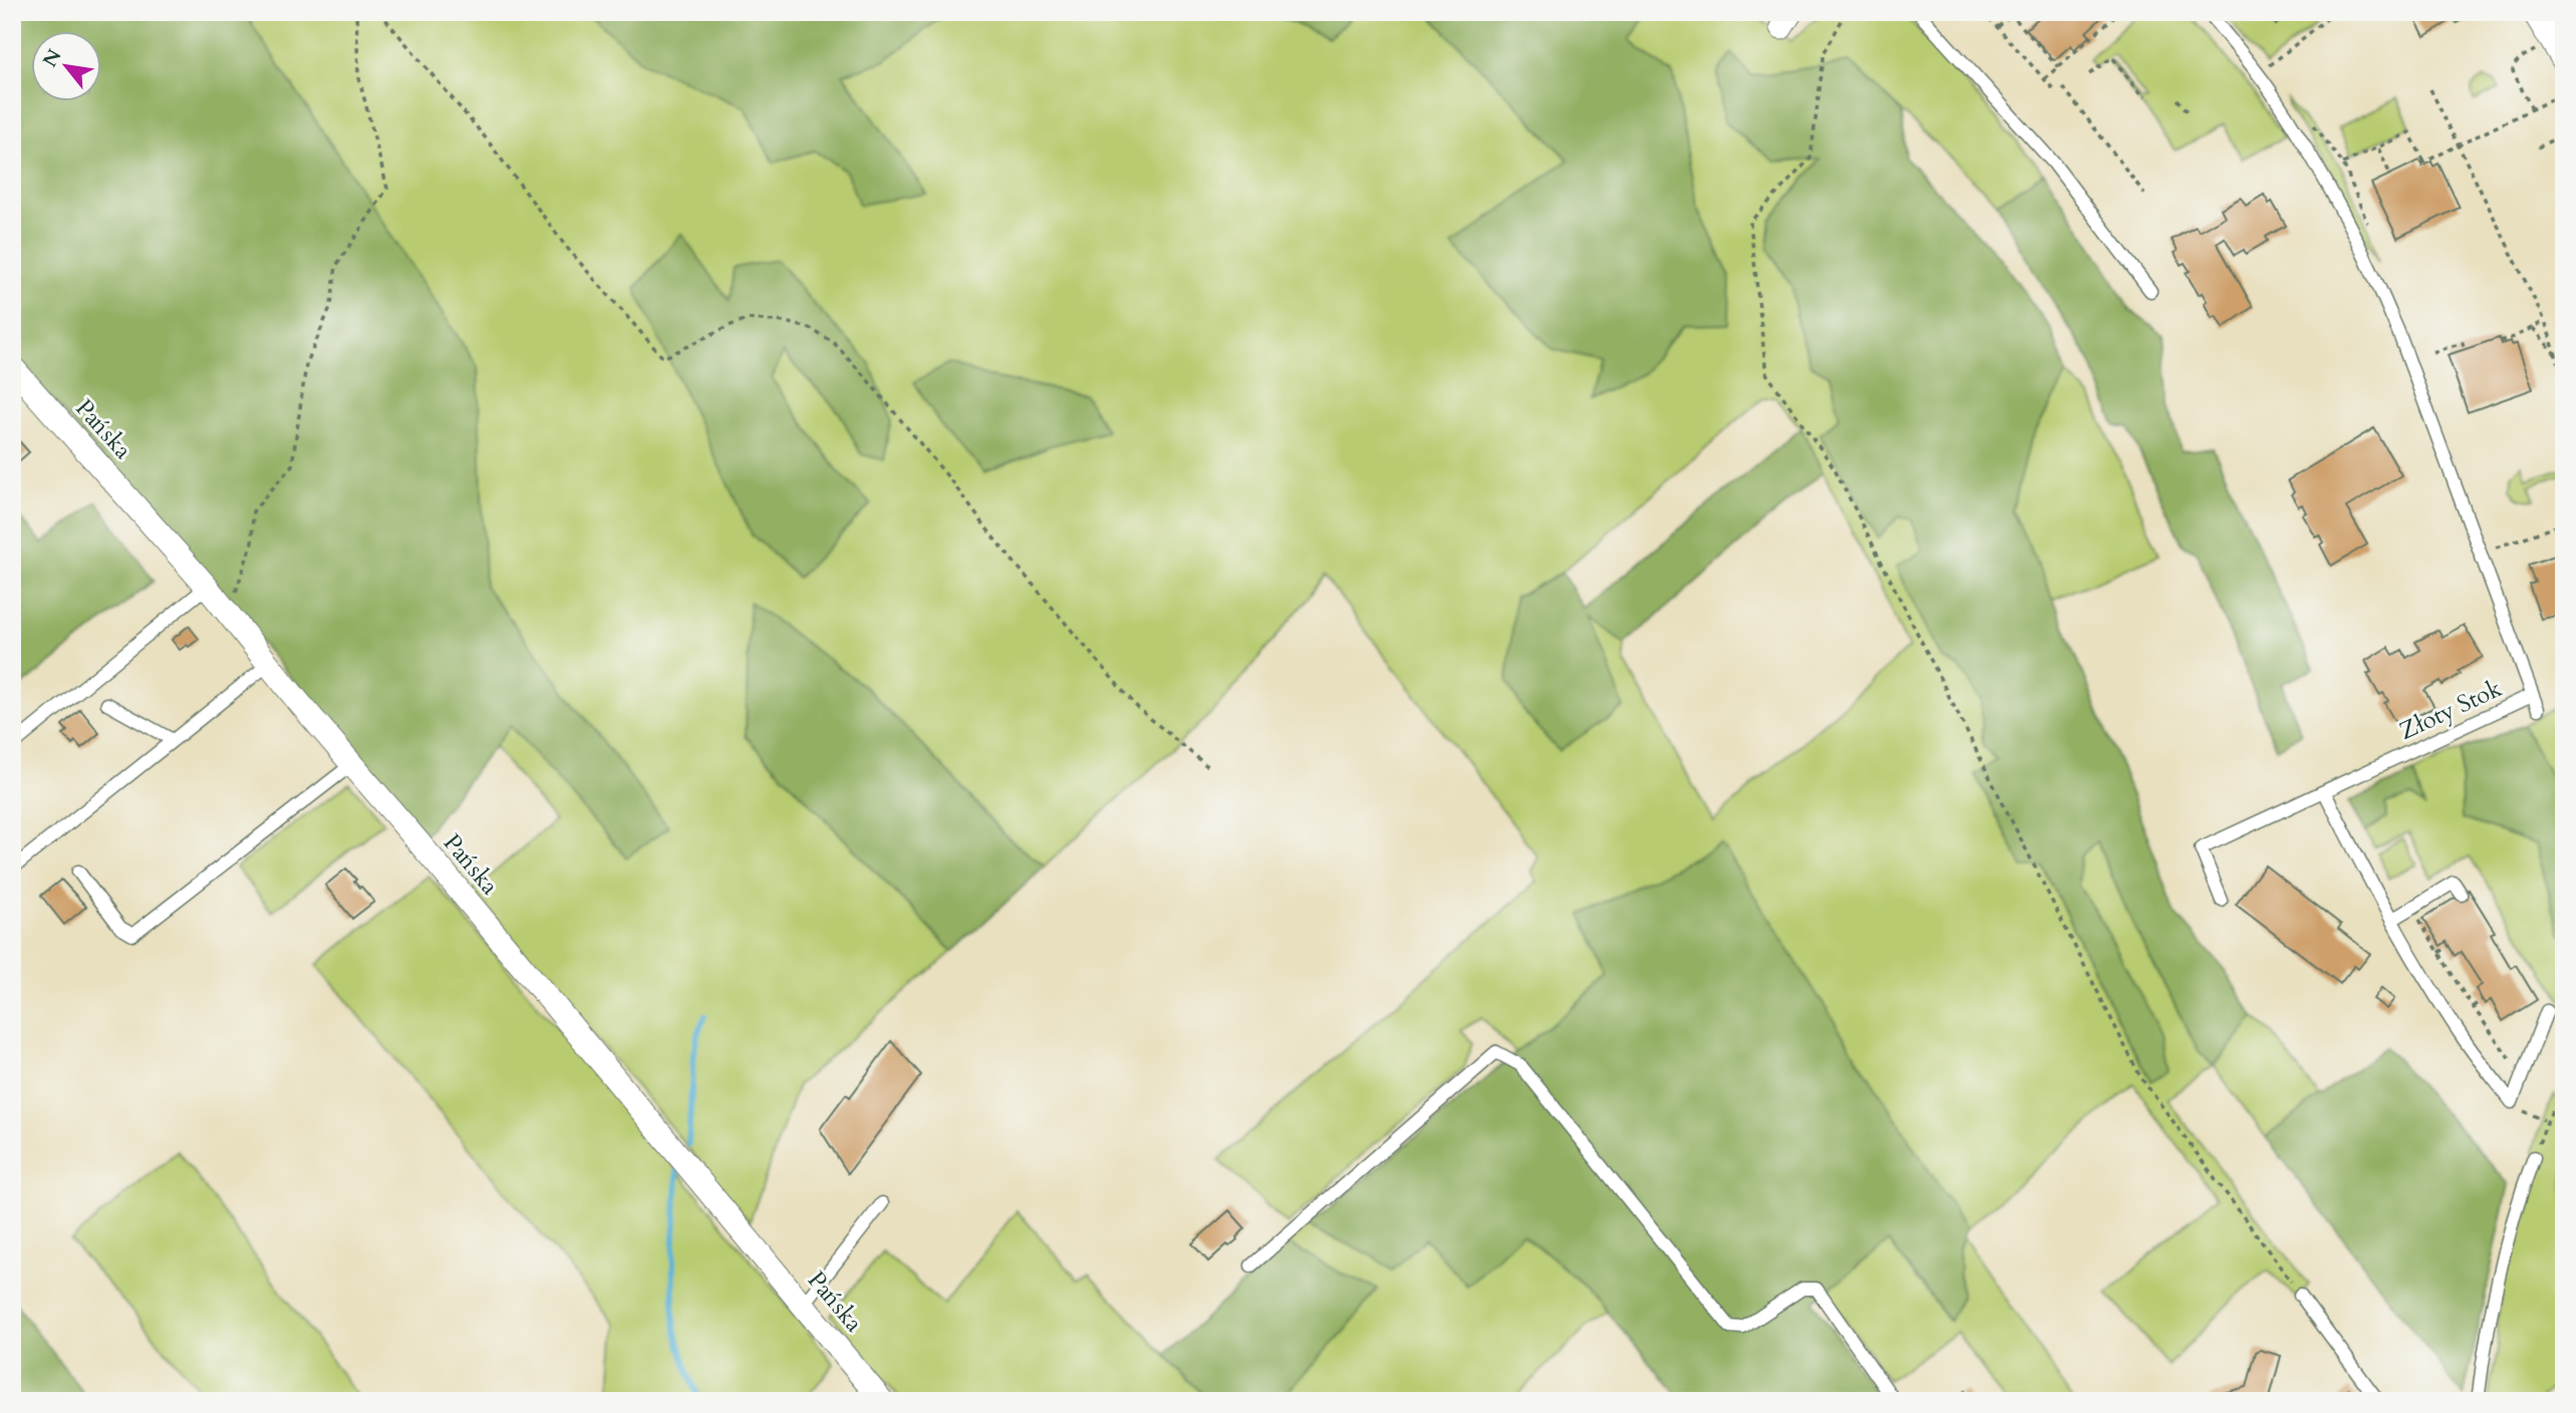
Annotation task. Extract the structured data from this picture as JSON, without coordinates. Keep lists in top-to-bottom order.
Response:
{
  "streets": {
    "street": ["Pańska"],
    "lane": ["Złoty Stok"]
  },
  "north": "top left"
}
